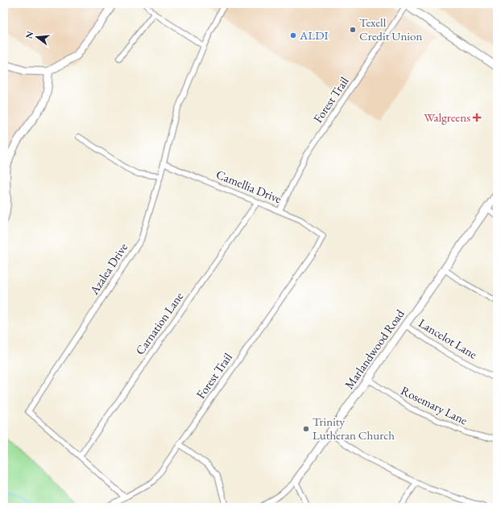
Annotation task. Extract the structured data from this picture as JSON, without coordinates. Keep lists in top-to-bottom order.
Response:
{
  "streets": {
    "street": [
      "Forest Trail",
      "Camellia Drive",
      "Azalea Drive",
      "Carnation Lane",
      "Lancelot Lane",
      "Marlandwood Road",
      "Rosemary Lane"
    ]
  },
  "crossings": [
    ["Forest Trail", "Camellia Drive"],
    ["Forest Trail", "Azalea Drive"],
    ["Camellia Drive", "Azalea Drive"],
    ["Camellia Drive", "Carnation Lane"],
    ["Azalea Drive", "Carnation Lane"],
    ["Lancelot Lane", "Marlandwood Road"],
    ["Marlandwood Road", "Rosemary Lane"]
  ],
  "places": {
    "other": ["Texell Credit Union", "ALDI", "Trinity Lutheran Church"],
    "health": ["Walgreens"]
  },
  "north": "left"
}
